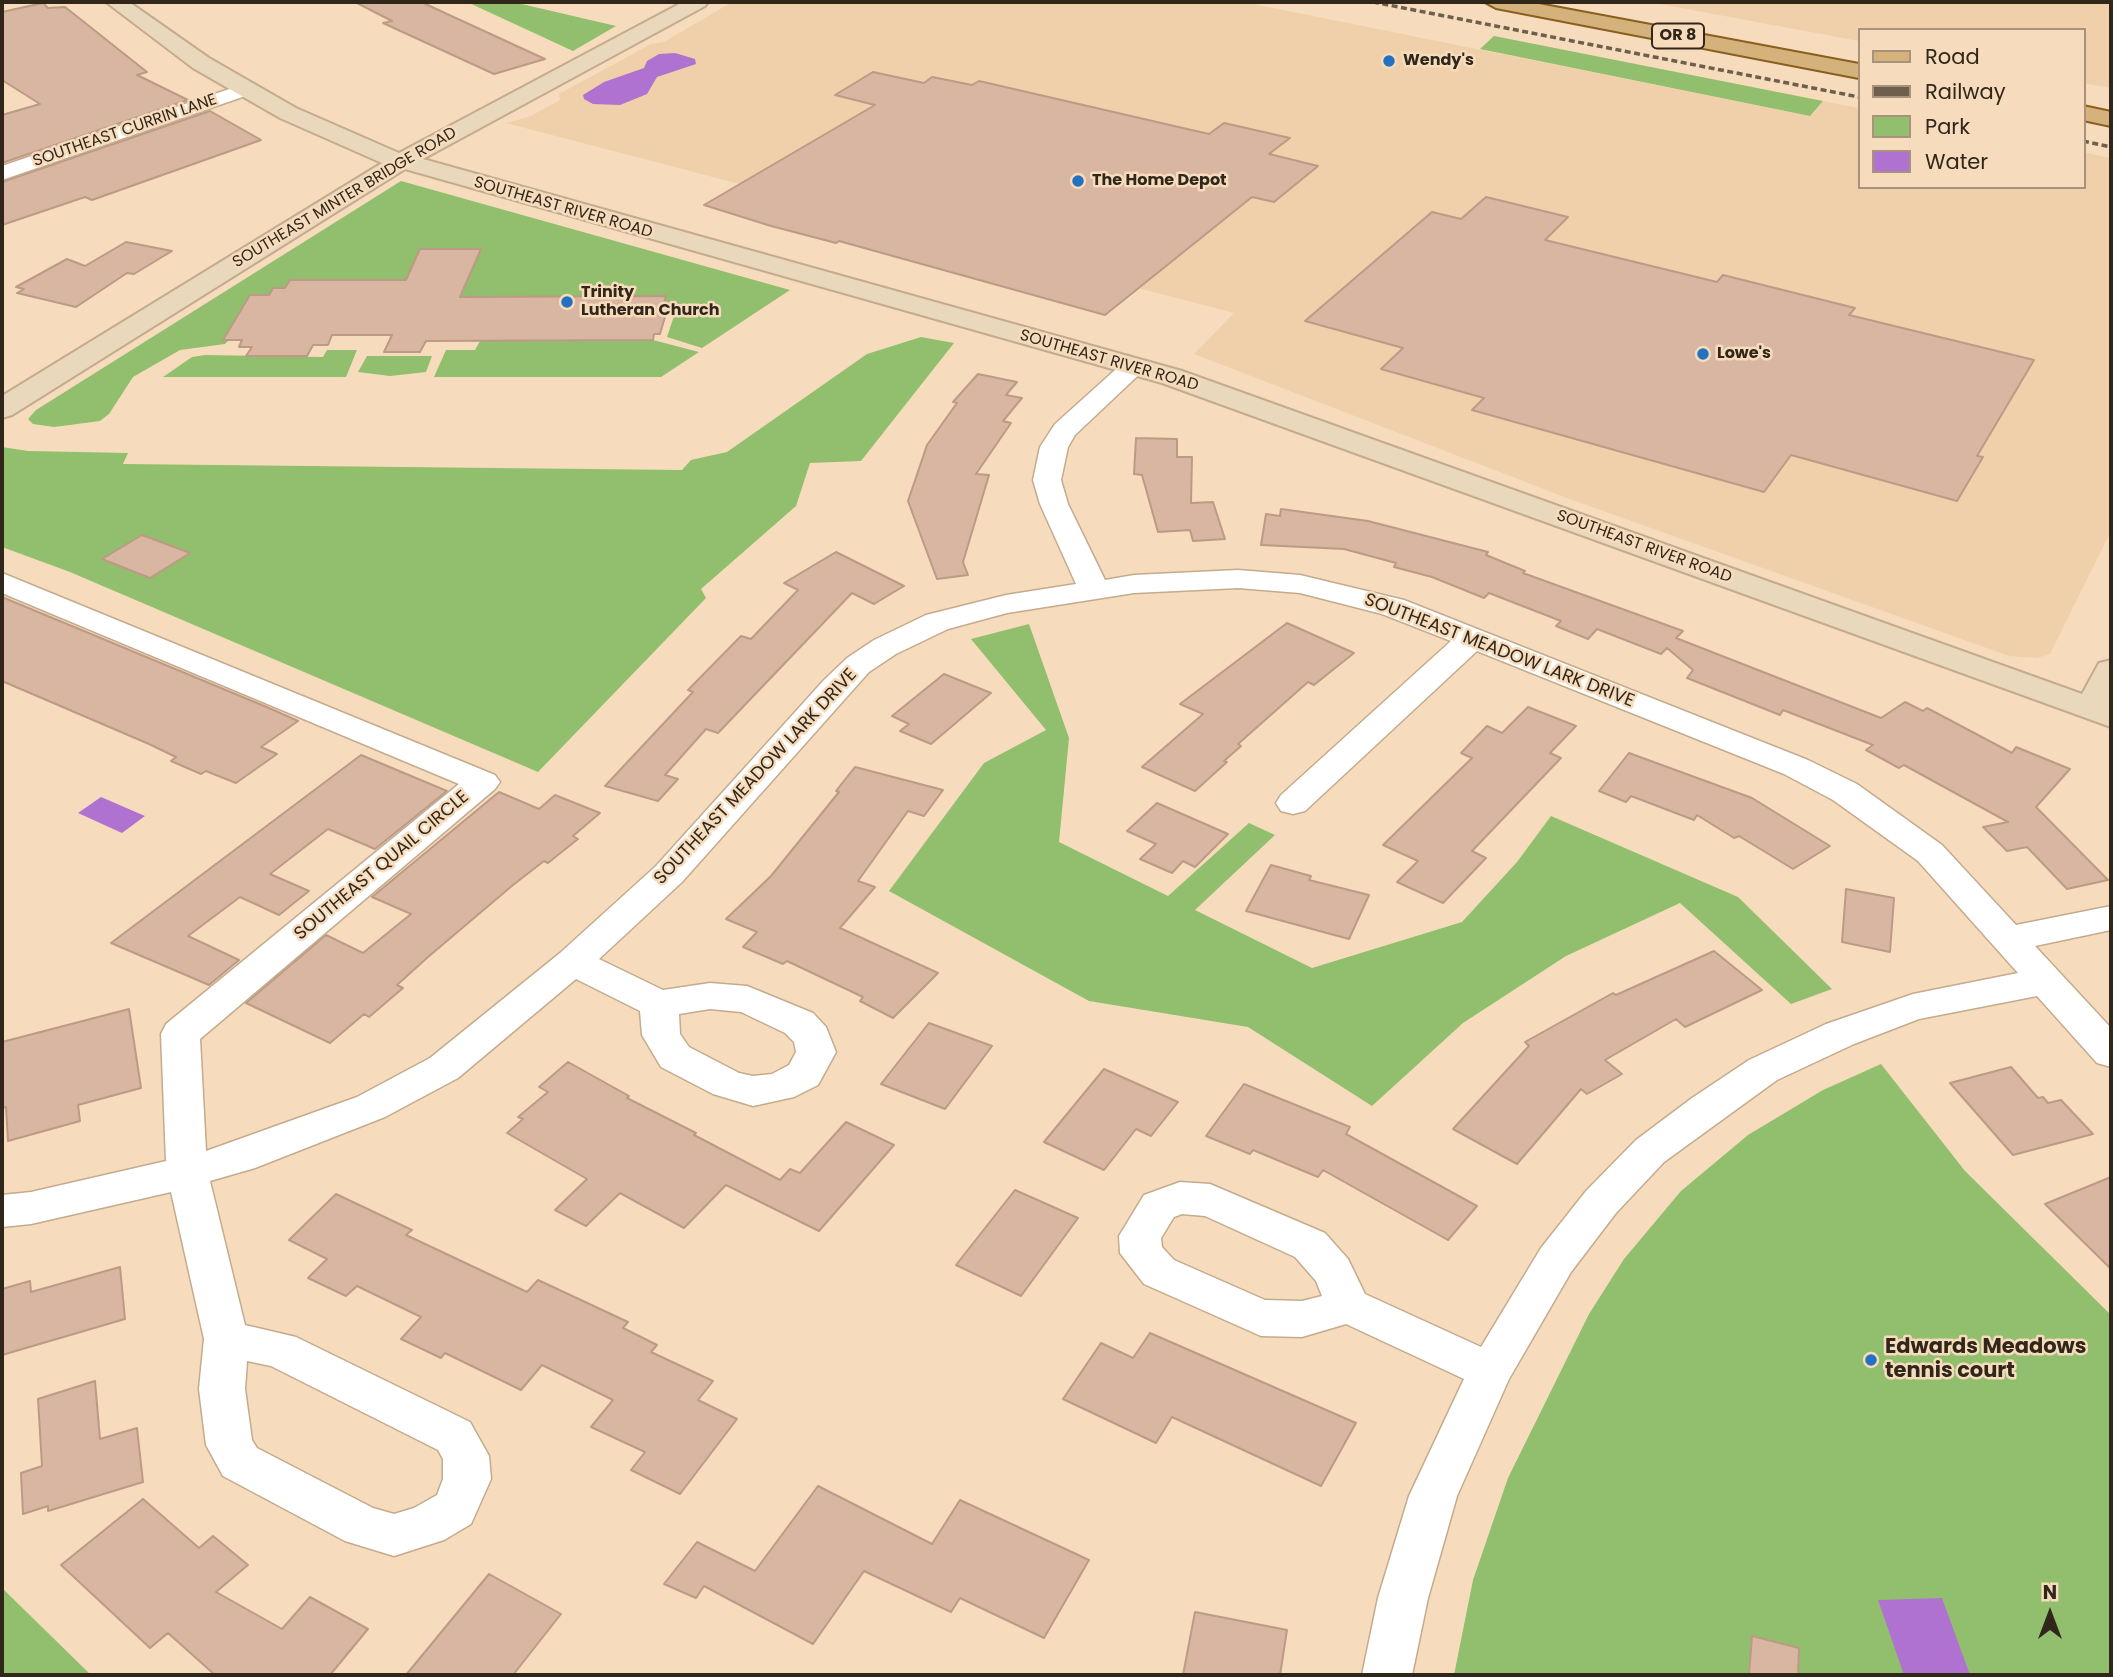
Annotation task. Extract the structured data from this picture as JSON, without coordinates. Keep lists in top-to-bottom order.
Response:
{
  "streets": {
    "main road": ["OR 8", "SOUTHEAST MINTER BRIDGE ROAD", "SOUTHEAST RIVER ROAD"],
    "street": ["SOUTHEAST CURRIN LANE", "SOUTHEAST MEADOW LARK DRIVE", "SOUTHEAST QUAIL CIRCLE"]
  },
  "crossings": [
    ["SOUTHEAST CURRIN LANE", "SOUTHEAST RIVER ROAD"],
    ["SOUTHEAST MINTER BRIDGE ROAD", "SOUTHEAST RIVER ROAD"],
    ["SOUTHEAST MEADOW LARK DRIVE", "SOUTHEAST QUAIL CIRCLE"]
  ],
  "places": [
    "Wendy's",
    "The Home Depot",
    "Trinity Lutheran Church",
    "Lowe's",
    "Edwards Meadows tennis court"
  ],
  "legend": [
    "Road",
    "Railway",
    "Park",
    "Water"
  ],
  "north": "top"
}
